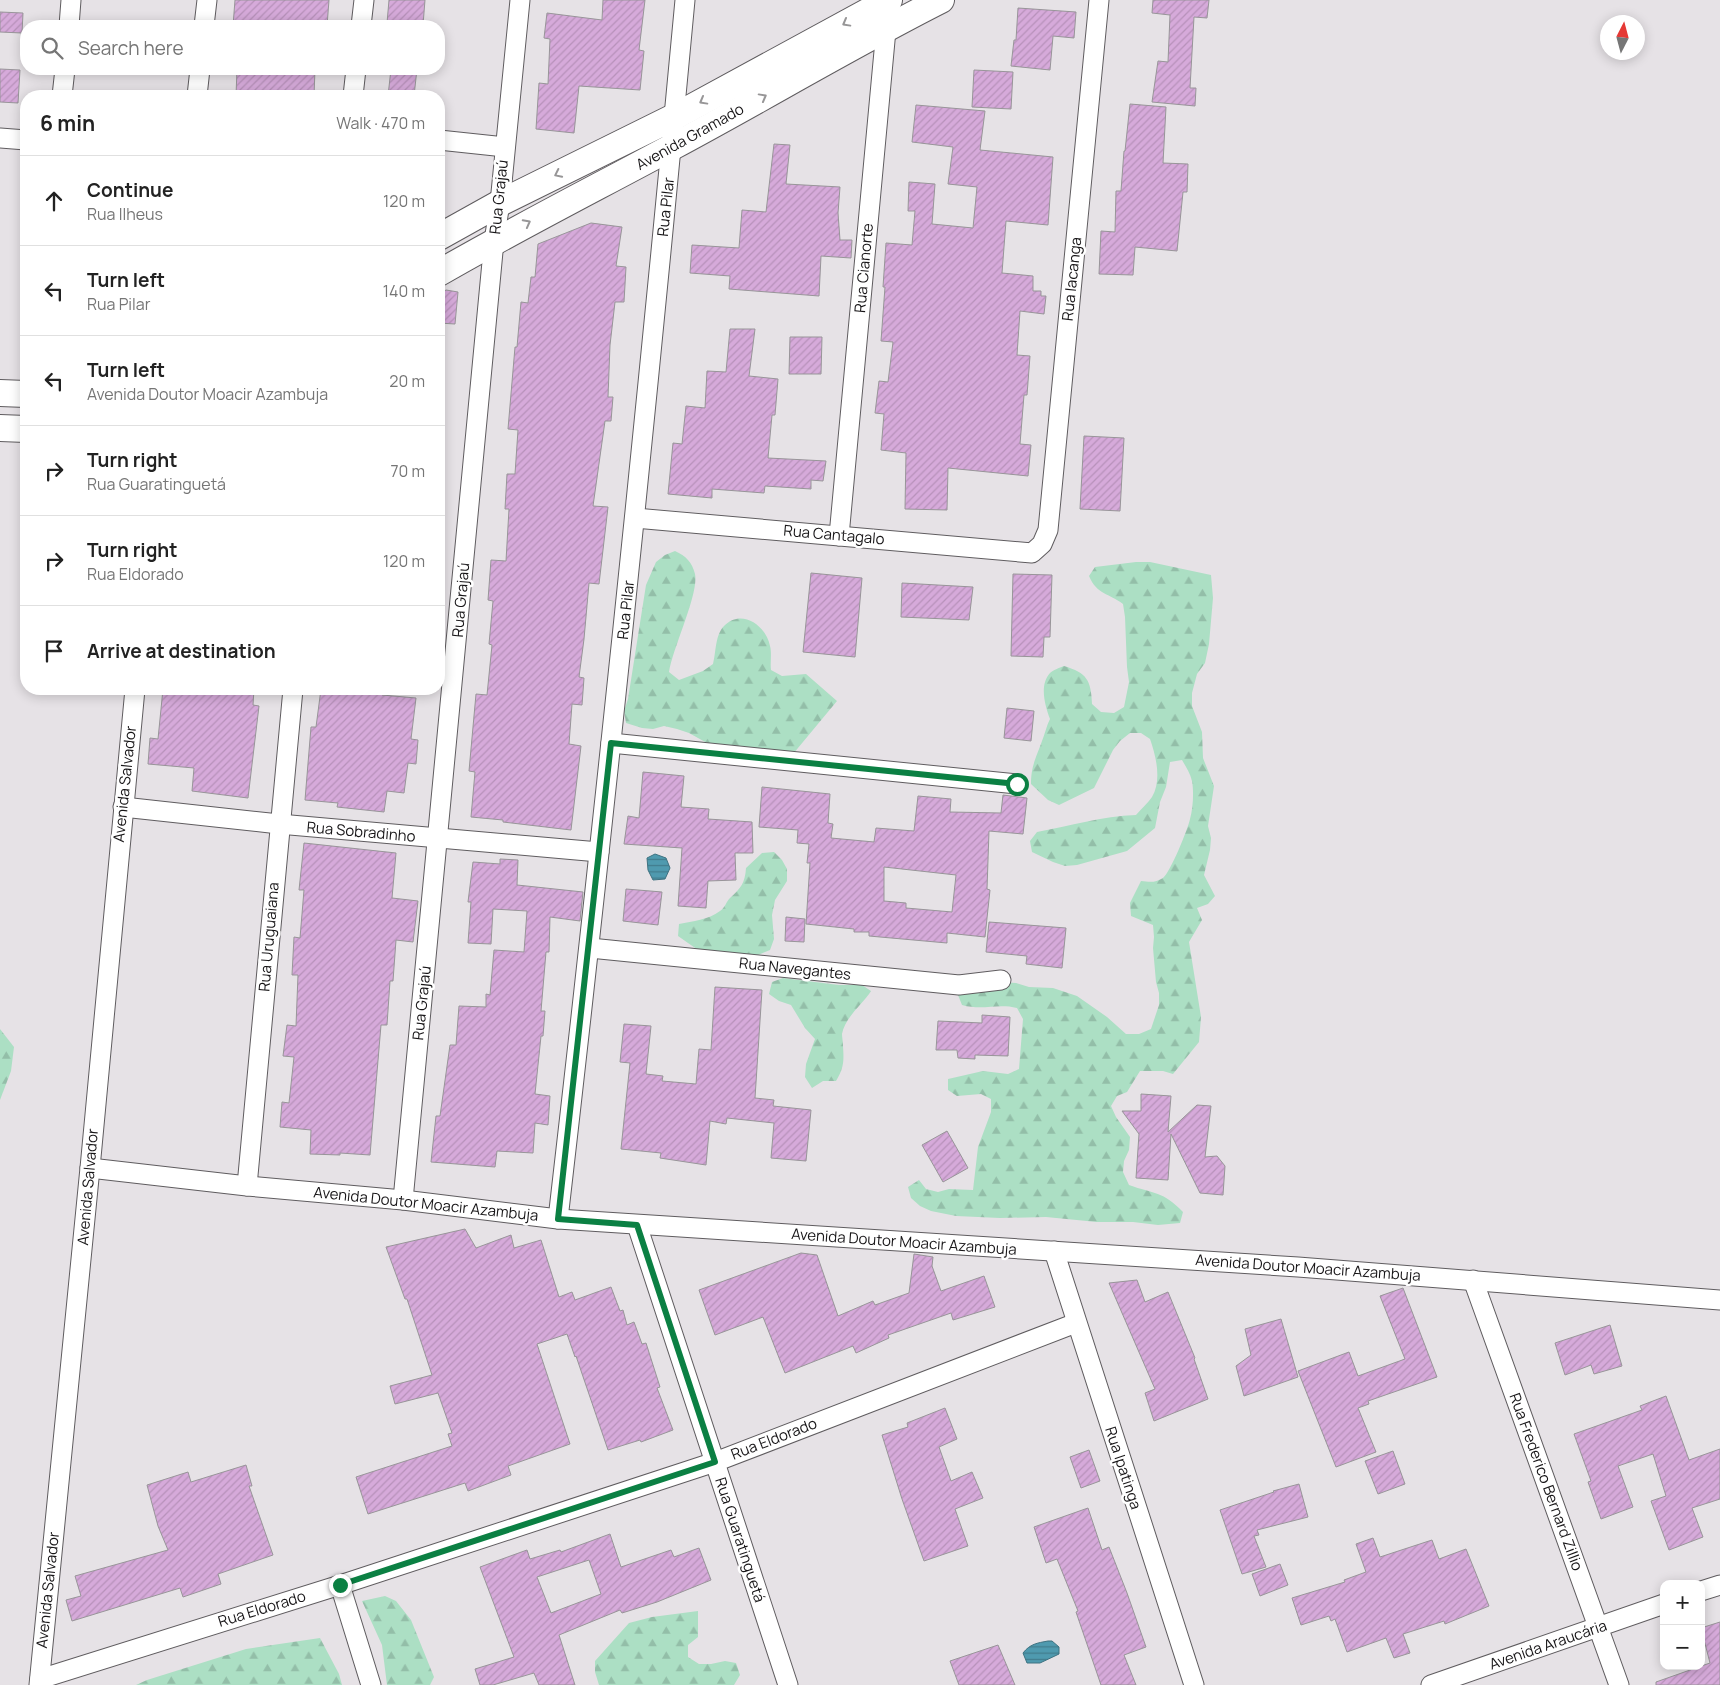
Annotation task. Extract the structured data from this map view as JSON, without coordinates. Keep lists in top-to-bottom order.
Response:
{
  "streets": {
    "street": [
      "Avenida Gramado",
      "Rua Grajaú",
      "Rua Pilar",
      "Rua Cianorte",
      "Rua Iacanga",
      "Rua Cantagalo",
      "Avenida Salvador",
      "Rua Sobradinho",
      "Rua Uruguaiana",
      "Rua Navegantes",
      "Avenida Doutor Moacir Azambuja",
      "Rua Eldorado",
      "Rua Ipatinga",
      "Rua Frederico Bernard Zillio",
      "Rua Guaratinguetá",
      "Avenida Araucária"
    ]
  },
  "crossings": [
    ["Avenida Gramado", "Rua Grajaú"],
    ["Avenida Gramado", "Rua Pilar"],
    ["Avenida Gramado", "Rua Cianorte"],
    ["Rua Grajaú", "Rua Sobradinho"],
    ["Rua Grajaú", "Avenida Doutor Moacir Azambuja"],
    ["Rua Pilar", "Rua Cantagalo"],
    ["Rua Pilar", "Rua Sobradinho"],
    ["Rua Pilar", "Rua Navegantes"],
    ["Rua Pilar", "Avenida Doutor Moacir Azambuja"],
    ["Rua Cianorte", "Rua Cantagalo"],
    ["Rua Iacanga", "Rua Cantagalo"],
    ["Avenida Salvador", "Rua Sobradinho"],
    ["Avenida Salvador", "Avenida Doutor Moacir Azambuja"],
    ["Avenida Salvador", "Rua Eldorado"],
    ["Rua Sobradinho", "Rua Uruguaiana"],
    ["Rua Uruguaiana", "Avenida Doutor Moacir Azambuja"],
    ["Avenida Doutor Moacir Azambuja", "Rua Ipatinga"],
    ["Avenida Doutor Moacir Azambuja", "Rua Frederico Bernard Zillio"],
    ["Avenida Doutor Moacir Azambuja", "Rua Guaratinguetá"],
    ["Rua Eldorado", "Rua Ipatinga"],
    ["Rua Eldorado", "Rua Guaratinguetá"],
    ["Rua Frederico Bernard Zillio", "Avenida Araucária"]
  ],
  "north": "top",
  "page": {
    "search": "Search here",
    "heading": ["6 min", "Walk · 470 m"],
    "list": [
      ["Continue", "Rua Ilheus", "120 m"],
      ["Turn left", "Rua Pilar", "140 m"],
      ["Turn left", "Avenida Doutor Moacir Azambuja", "20 m"],
      ["Turn right", "Rua Guaratinguetá", "70 m"],
      ["Turn right", "Rua Eldorado", "120 m"],
      "Arrive at destination"
    ],
    "map_buttons": ["+", "−"]
  }
}
